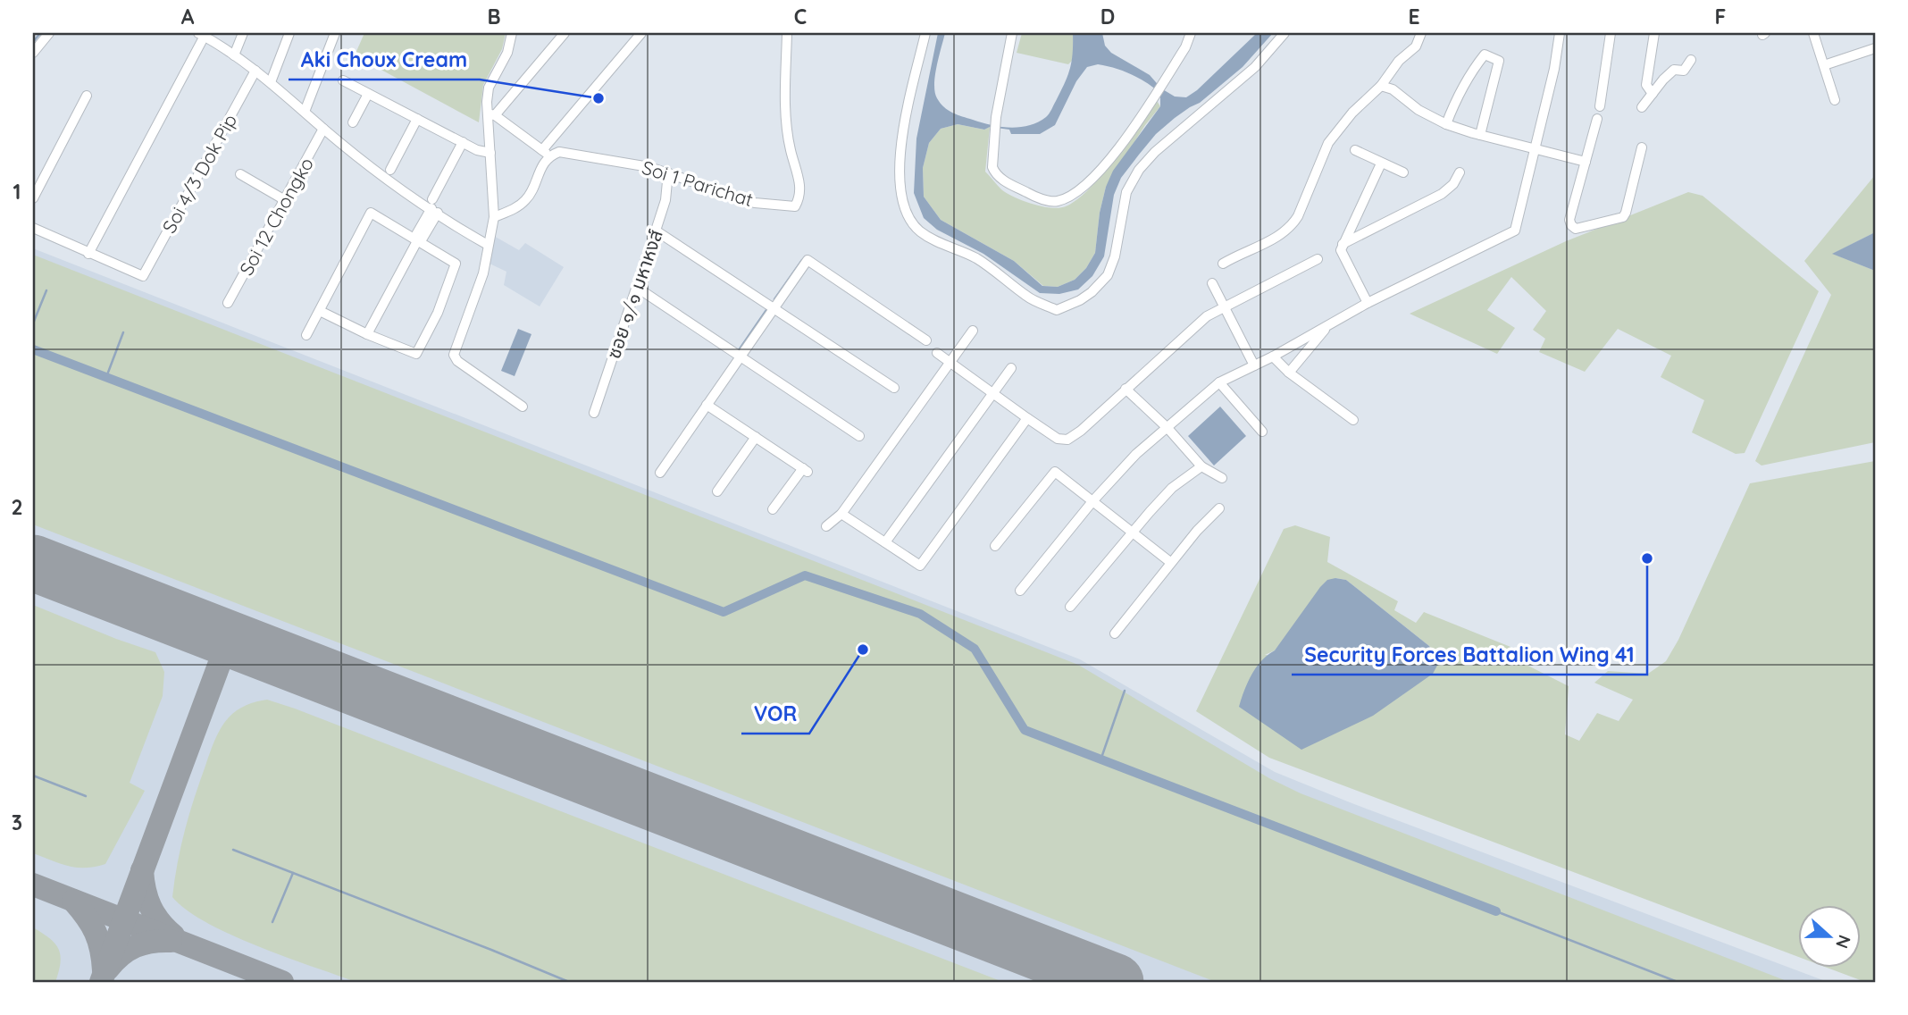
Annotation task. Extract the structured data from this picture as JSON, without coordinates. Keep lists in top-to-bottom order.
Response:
{
  "streets": {
    "street": [
      "Soi 4/3 Dok Pip",
      "Soi 1 Parichat",
      "Soi 12 Chongko",
      "ซอย ๑/๑ มหาหงส์"
    ]
  },
  "crossings": [
    ["Soi 1 Parichat", "ซอย ๑/๑ มหาหงส์"]
  ],
  "places": ["Aki Choux Cream", "Security Forces Battalion Wing 41", "VOR"],
  "north": "right",
  "grid": {
    "columns": [
      "A",
      "B",
      "C",
      "D",
      "E",
      "F"
    ],
    "rows": ["1", "2", "3"]
  }
}
